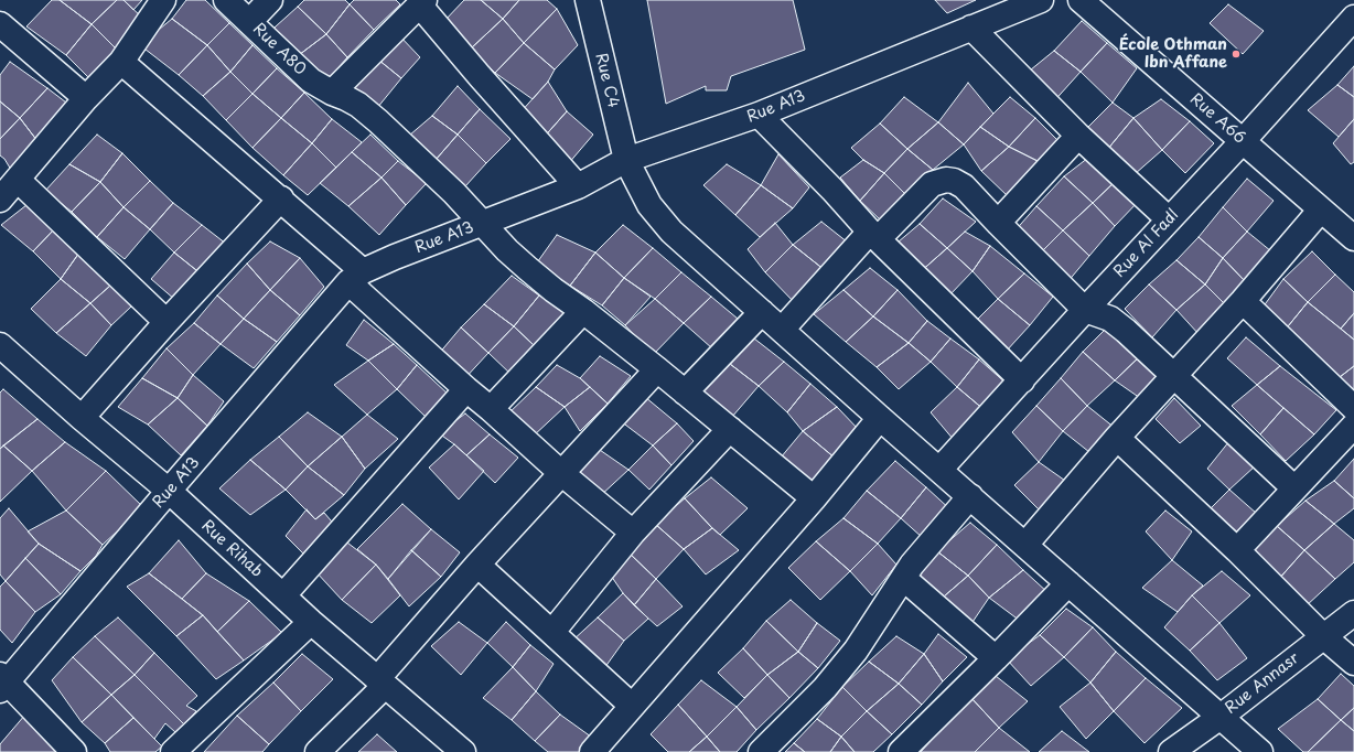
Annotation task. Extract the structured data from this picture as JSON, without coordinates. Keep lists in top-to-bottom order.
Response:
{
  "streets": {
    "street": [
      "Rue A80",
      "Rue C4",
      "Rue A13",
      "Rue A66",
      "Rue Al Fadl",
      "Rue Rihab",
      "Rue Annasr"
    ]
  },
  "crossings": [
    ["Rue A80", "Rue A13"],
    ["Rue C4", "Rue A13"],
    ["Rue C4", "Rue Al Fadl"],
    ["Rue C4", "Rue Annasr"],
    ["Rue A13", "Rue Rihab"],
    ["Rue A66", "Rue Al Fadl"]
  ],
  "places": ["École Othman Ibn Affane"]
}
